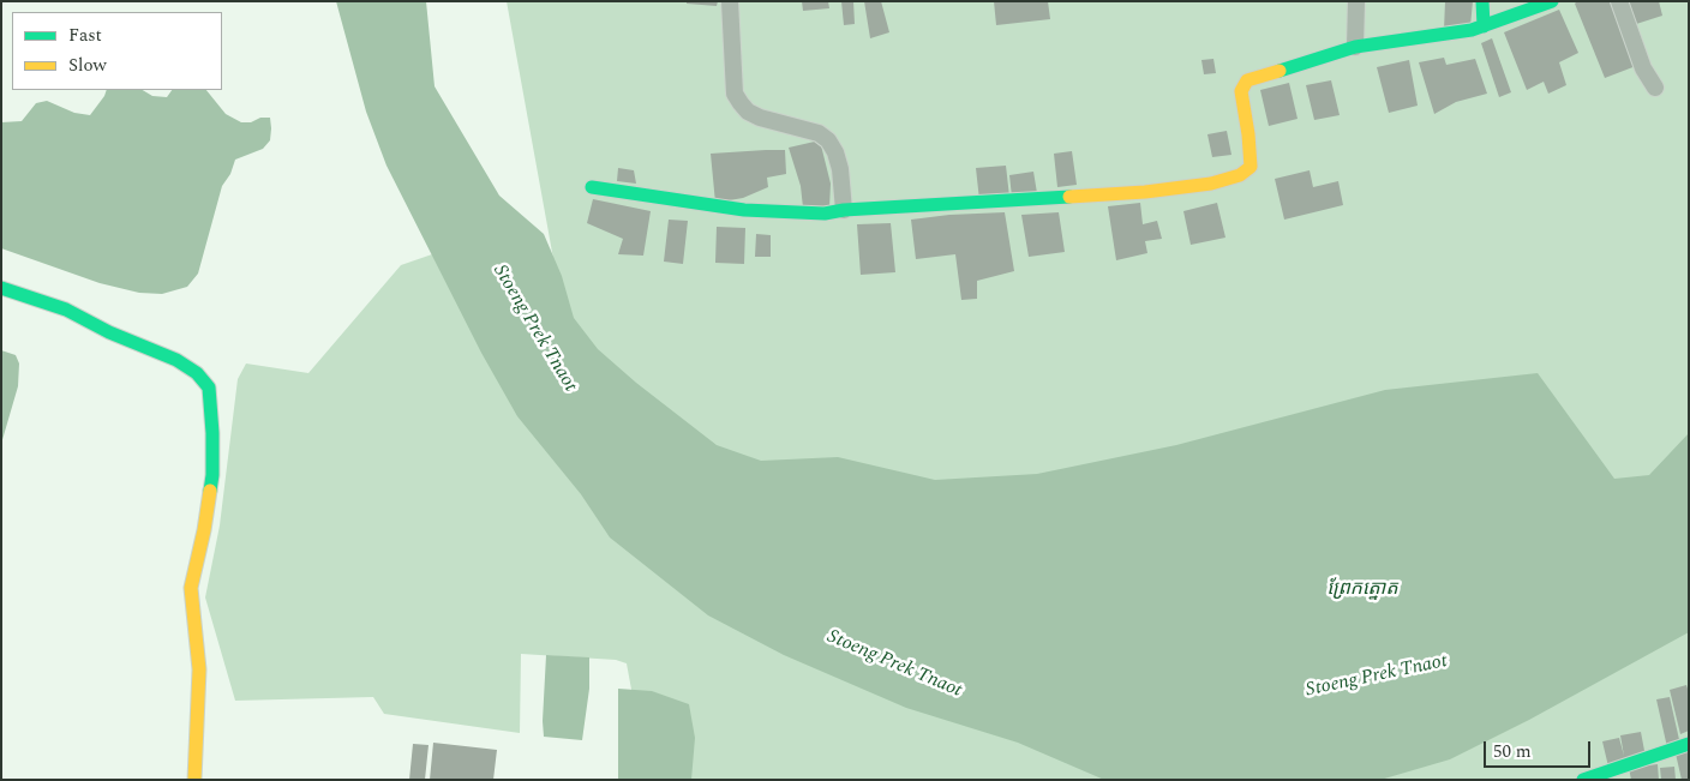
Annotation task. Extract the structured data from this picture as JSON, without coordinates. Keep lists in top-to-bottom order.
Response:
{
  "water": ["Stoeng Prek Tnaot", "ព្រែកត្នោត"],
  "legend": ["Fast", "Slow"],
  "scale_bar": "50 m"
}
